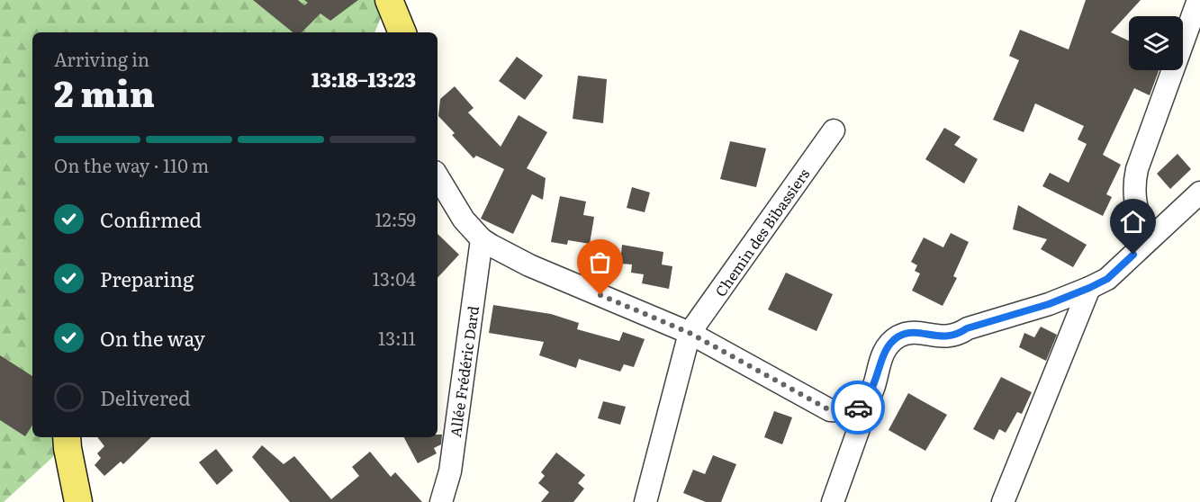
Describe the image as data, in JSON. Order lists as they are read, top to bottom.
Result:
{
  "streets": {
    "street": ["Chemin des Bibassiers", "Allée Frédéric Dard"]
  },
  "page": {
    "heading": ["2 min", "Arriving in", "13:18–13:23"],
    "bar": "On the way · 110 m",
    "list": [
      ["Confirmed", "12:59"],
      ["Preparing", "13:04"],
      ["On the way", "13:11"],
      "Delivered"
    ]
  }
}
